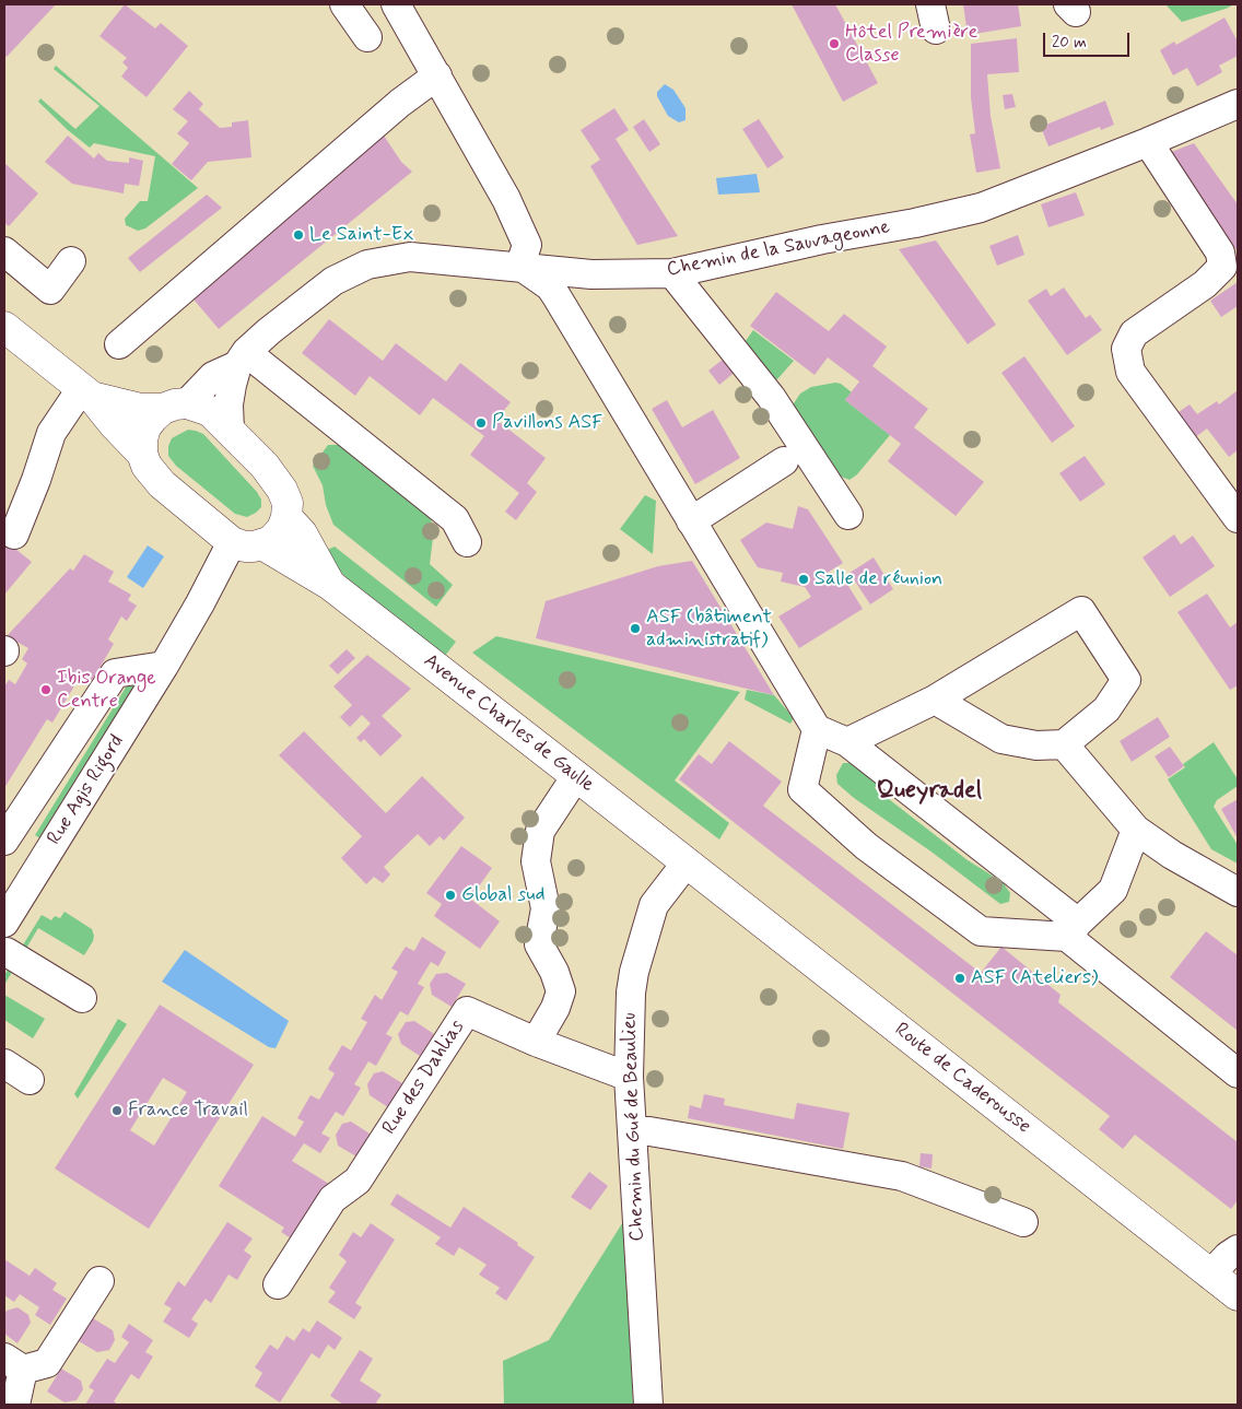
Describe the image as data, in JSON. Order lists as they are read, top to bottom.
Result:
{
  "streets": {
    "main road": ["Avenue Charles de Gaulle", "Route de Caderousse"],
    "street": [
      "Chemin de la Sauvageonne",
      "Rue Agis Rigord",
      "Rue des Dahlias",
      "Chemin du Gué de Beaulieu"
    ]
  },
  "crossings": [
    ["Avenue Charles de Gaulle", "Rue Agis Rigord"],
    ["Avenue Charles de Gaulle", "Route de Caderousse"],
    ["Avenue Charles de Gaulle", "Chemin du Gué de Beaulieu"],
    ["Rue des Dahlias", "Chemin du Gué de Beaulieu"],
    ["Route de Caderousse", "Chemin du Gué de Beaulieu"]
  ],
  "districts": ["Queyradel"],
  "places": [
    "Hôtel Première Classe",
    "Le Saint-Ex",
    "Pavillons ASF",
    "Salle de réunion",
    "ASF (bâtiment administratif)",
    "Ibis Orange Centre",
    "Global sud",
    "ASF (Ateliers)",
    "France Travail"
  ],
  "scale_bar": "20 m"
}
